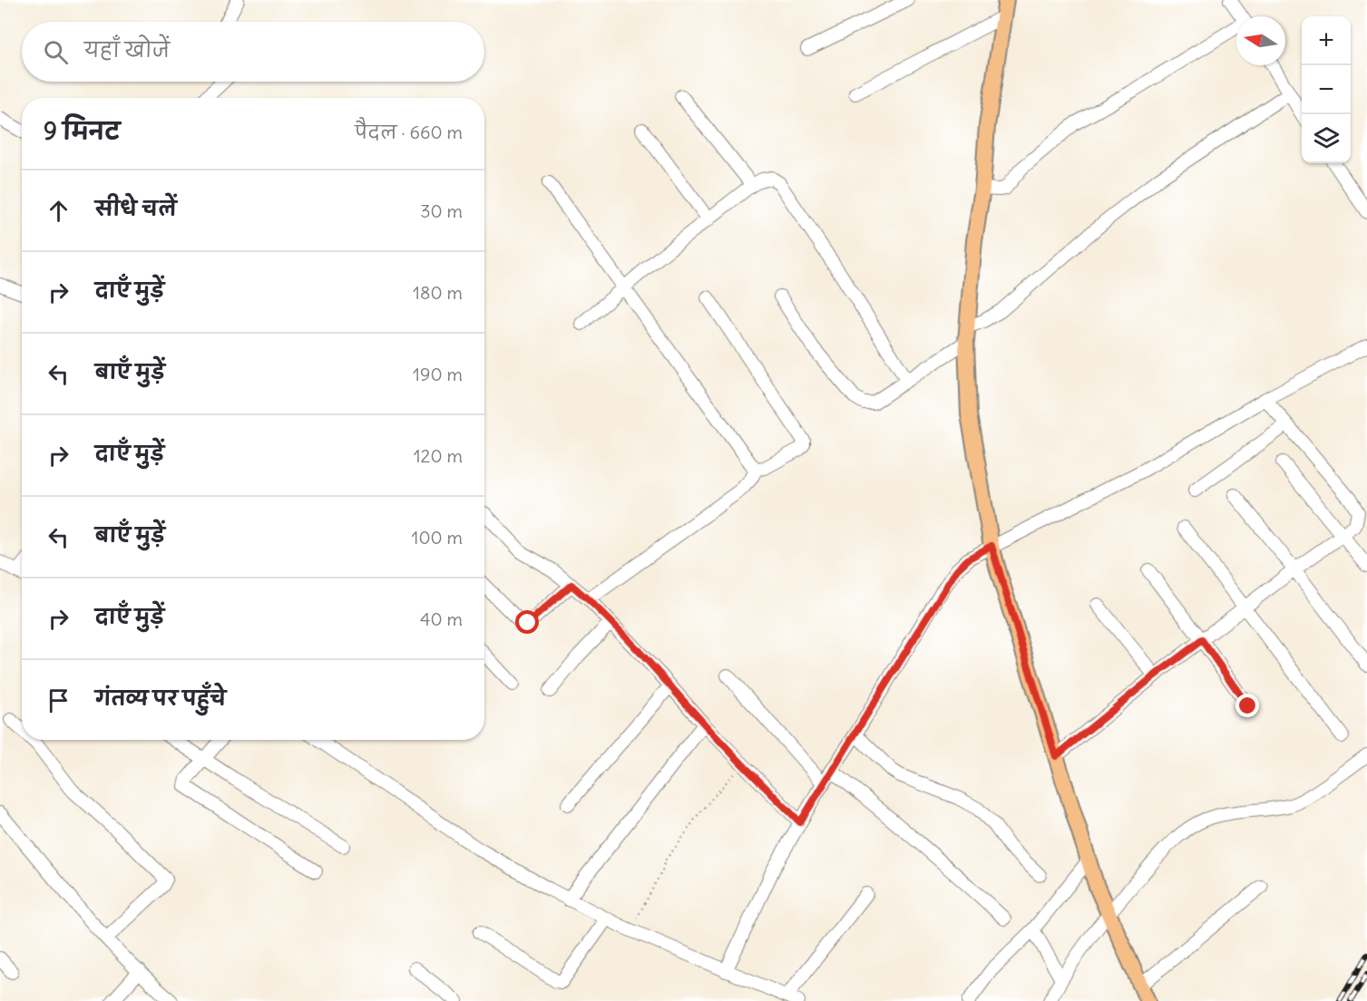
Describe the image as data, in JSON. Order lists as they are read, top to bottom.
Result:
{
  "north": "left",
  "page": {
    "map_buttons": ["+", "−"],
    "search": "यहाँ खोजें",
    "heading": ["9 मिनट", "पैदल · 660 m"],
    "list": [
      ["सीधे चलें", "30 m"],
      ["दाएँ मुड़ें", "180 m"],
      ["बाएँ मुड़ें", "190 m"],
      ["दाएँ मुड़ें", "120 m"],
      ["बाएँ मुड़ें", "100 m"],
      ["दाएँ मुड़ें", "40 m"],
      "गंतव्य पर पहुँचे"
    ]
  }
}
